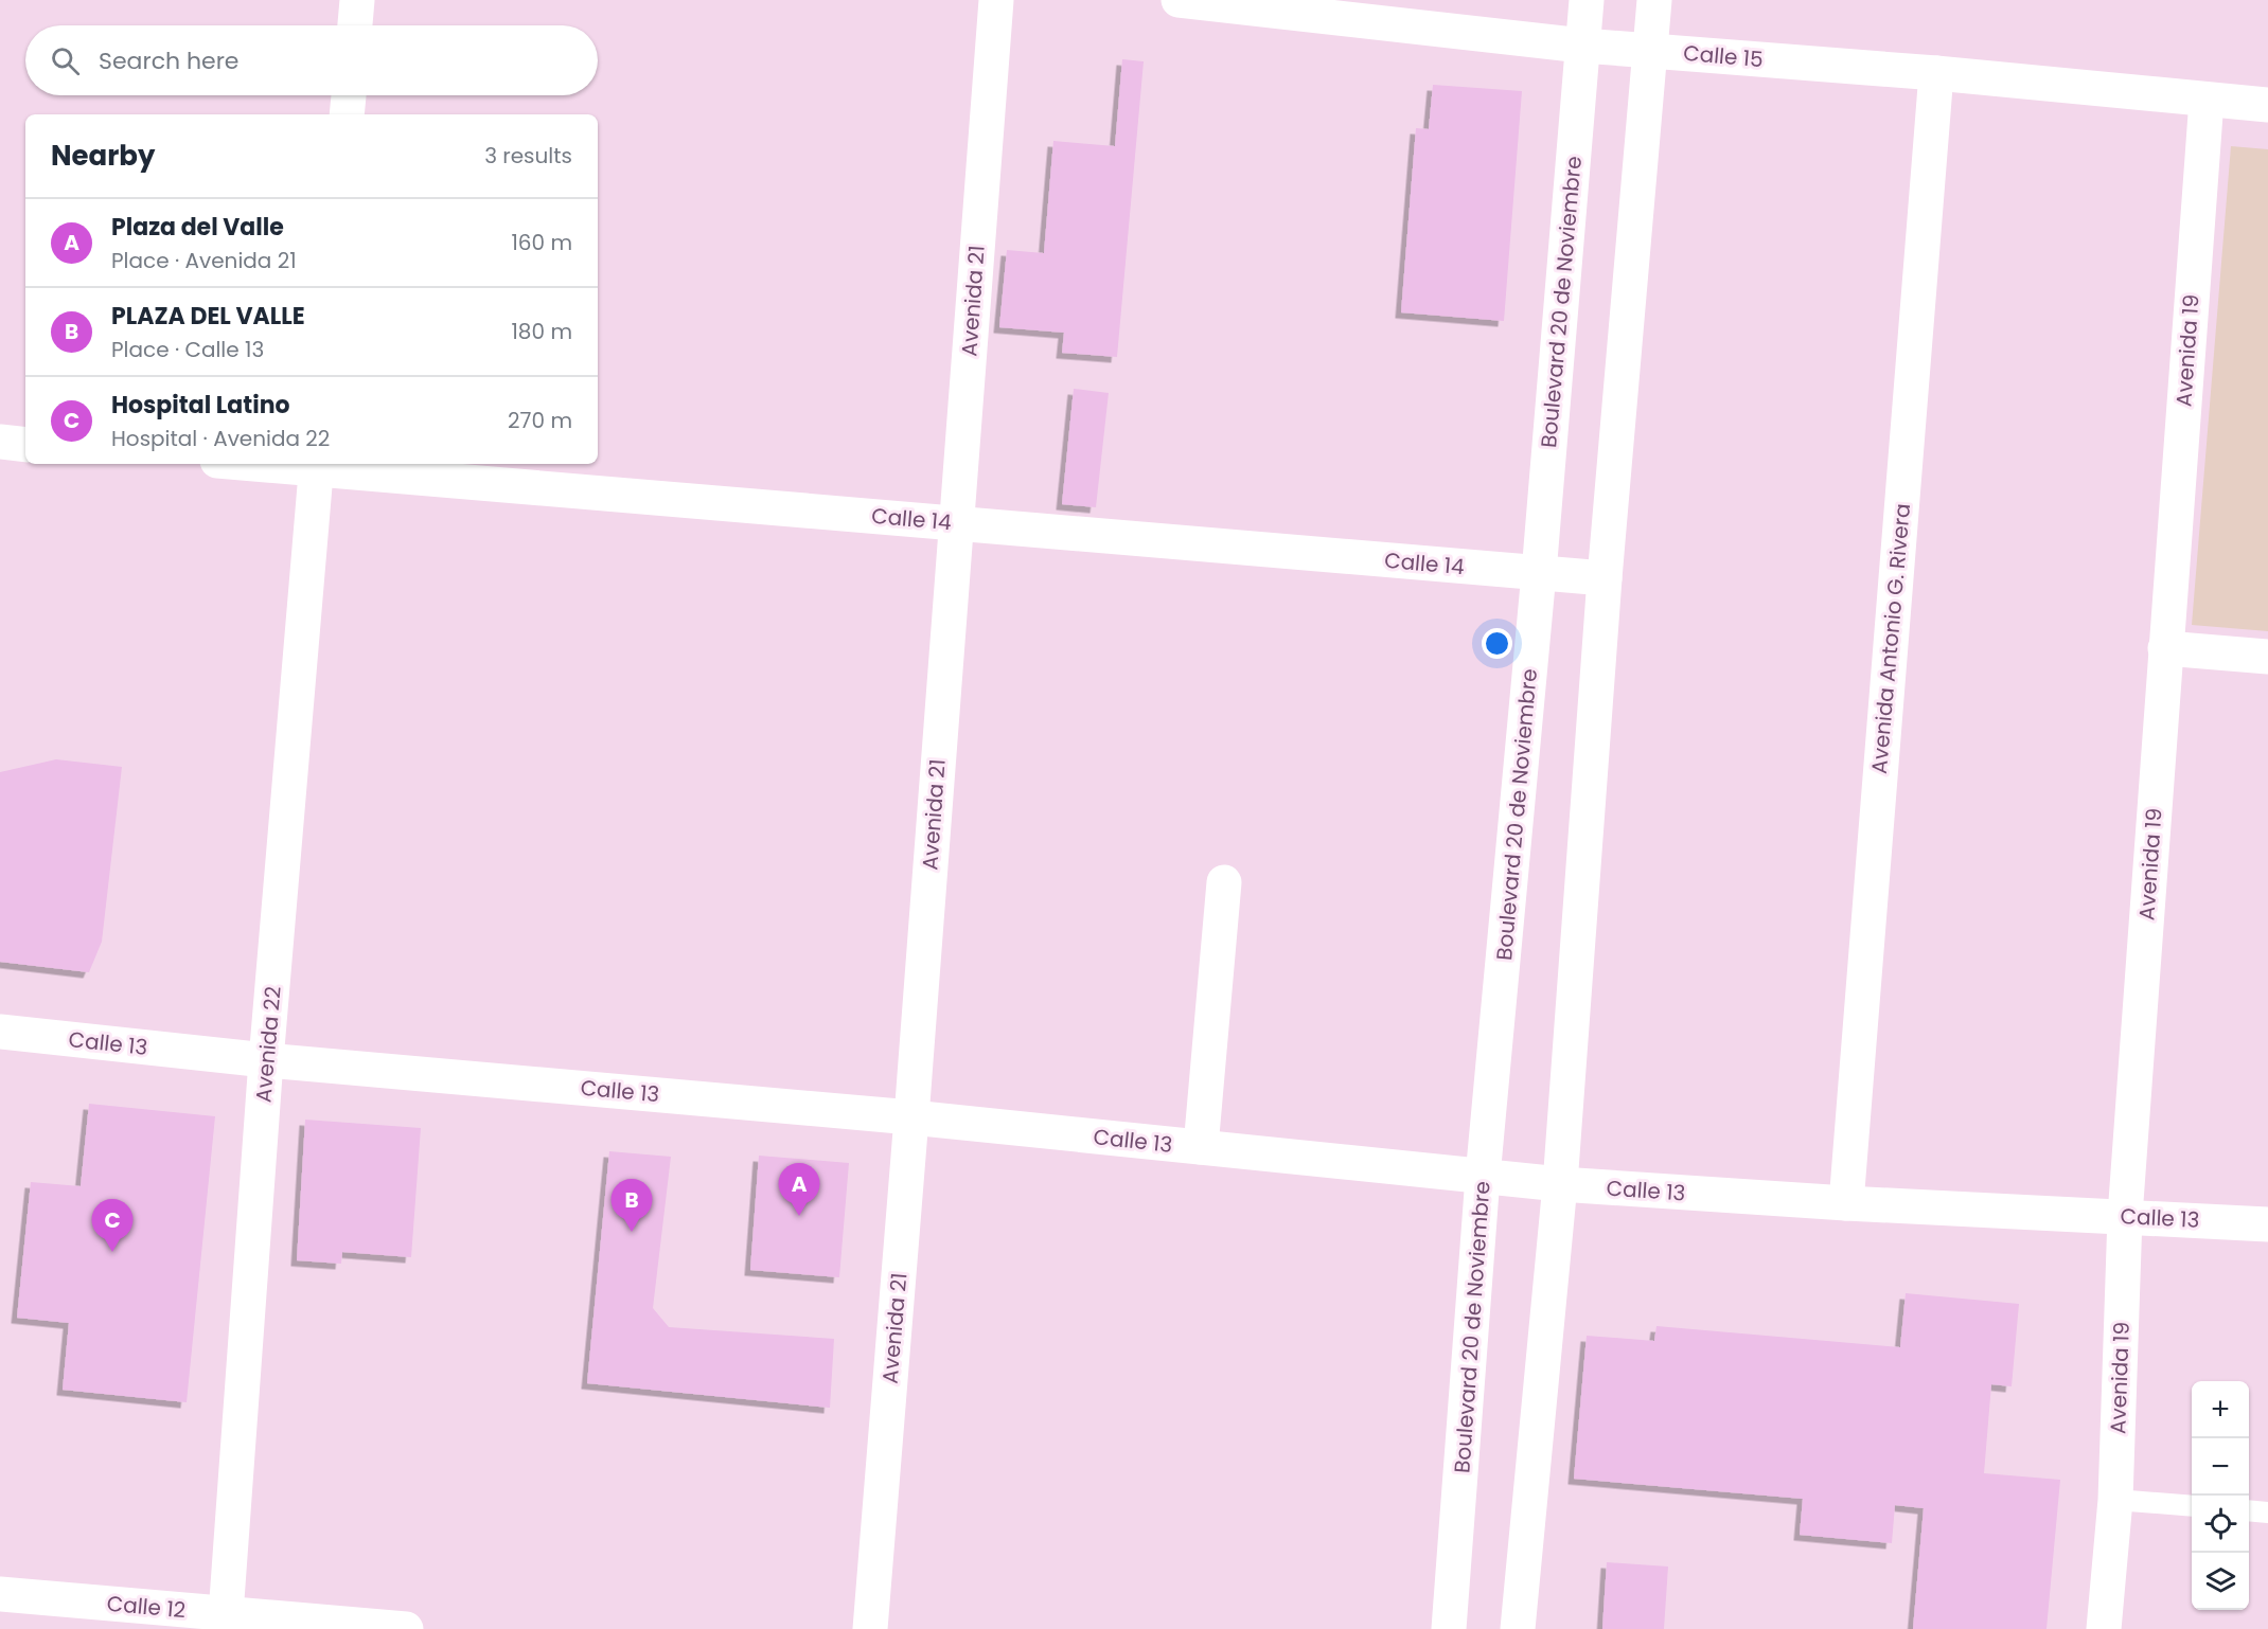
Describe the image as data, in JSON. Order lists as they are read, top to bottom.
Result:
{
  "streets": {
    "street": [
      "Calle 15",
      "Avenida 21",
      "Boulevard 20 de Noviembre",
      "Avenida 19",
      "Calle 14",
      "Avenida Antonio G. Rivera",
      "Calle 13",
      "Avenida 22",
      "Calle 12"
    ]
  },
  "crossings": [
    ["Calle 15", "Boulevard 20 de Noviembre"],
    ["Calle 15", "Avenida 19"],
    ["Calle 15", "Avenida Antonio G. Rivera"],
    ["Avenida 21", "Calle 14"],
    ["Avenida 21", "Calle 13"],
    ["Boulevard 20 de Noviembre", "Calle 14"],
    ["Boulevard 20 de Noviembre", "Calle 13"],
    ["Avenida 19", "Calle 13"],
    ["Calle 14", "Avenida 22"],
    ["Avenida Antonio G. Rivera", "Calle 13"],
    ["Calle 13", "Avenida 22"],
    ["Avenida 22", "Calle 12"]
  ],
  "page": {
    "search": "Search here",
    "heading": ["Nearby", "3 results"],
    "list": [
      {
        "mark": "A",
        "name": "Plaza del Valle",
        "note": "Place · Avenida 21",
        "value": "160 m"
      },
      {
        "mark": "B",
        "name": "PLAZA DEL VALLE",
        "note": "Place · Calle 13",
        "value": "180 m"
      },
      {
        "mark": "C",
        "name": "Hospital Latino",
        "note": "Hospital · Avenida 22",
        "value": "270 m"
      }
    ],
    "pins": ["A", "B", "C"],
    "map_buttons": ["+", "−"]
  }
}
